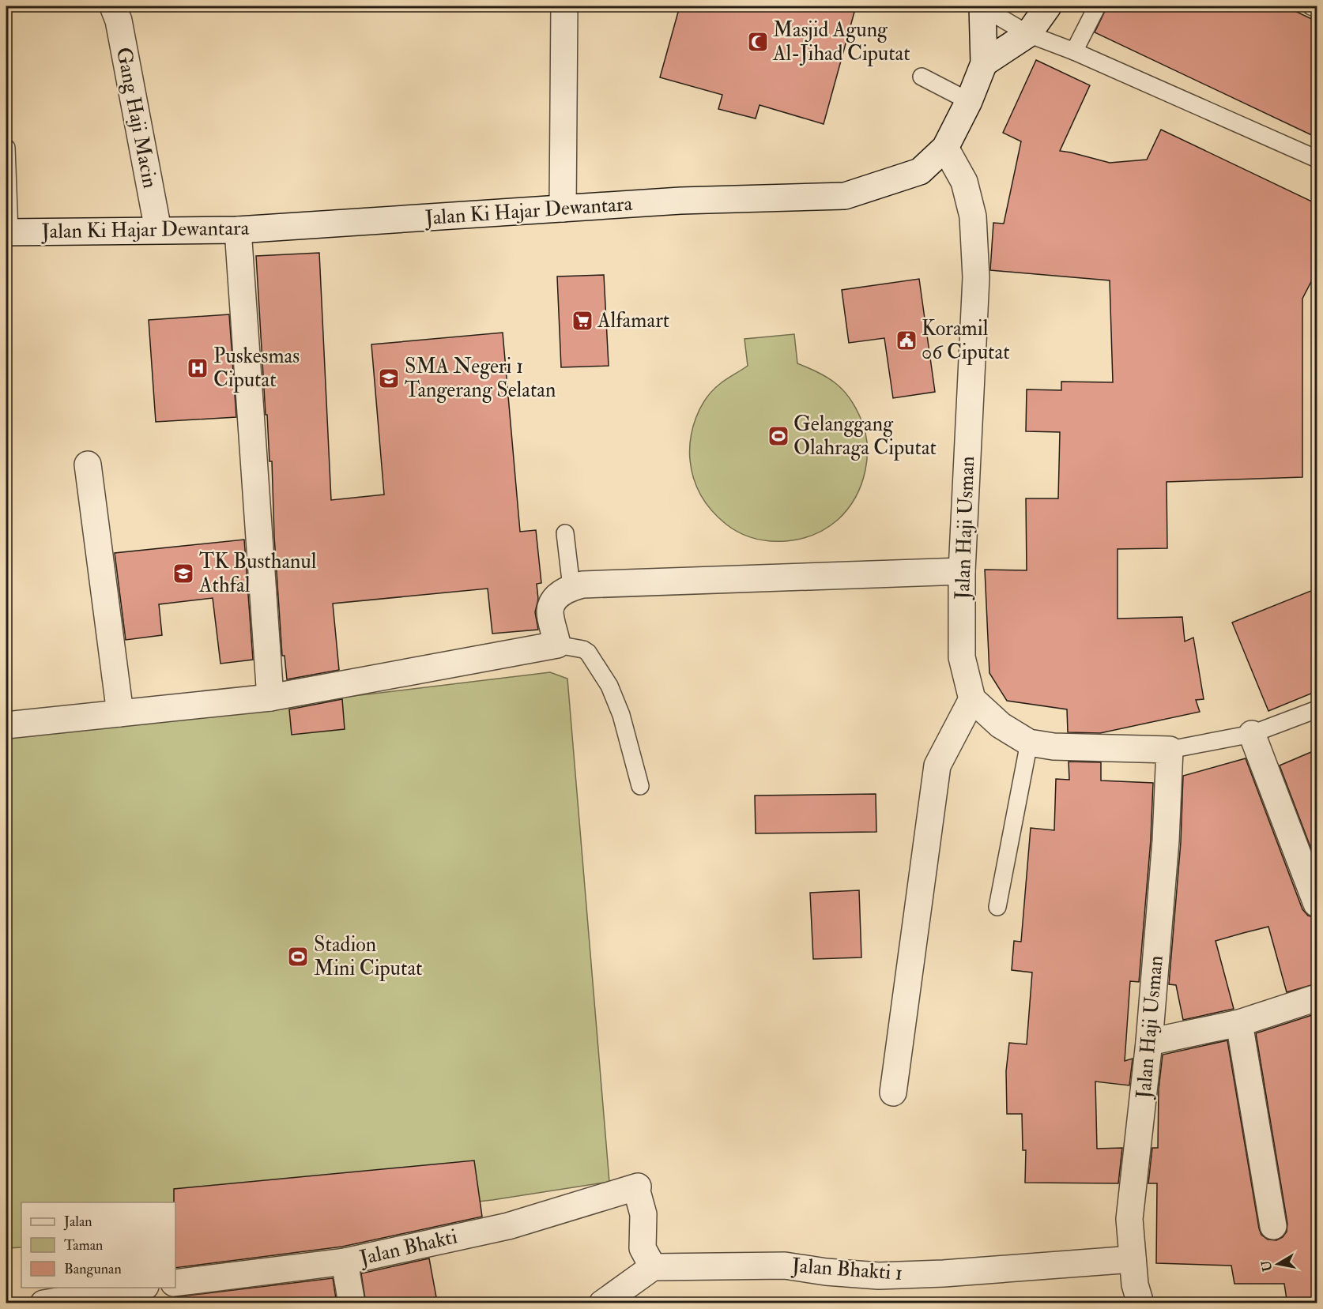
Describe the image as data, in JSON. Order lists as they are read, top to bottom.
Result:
{
  "streets": {
    "street": [
      "Gang Haji Macin",
      "Jalan Ki Hajar Dewantara",
      "Jalan Haji Usman",
      "Jalan Bhakti",
      "Jalan Bhakti 1"
    ]
  },
  "crossings": [
    ["Gang Haji Macin", "Jalan Ki Hajar Dewantara"],
    ["Jalan Ki Hajar Dewantara", "Jalan Haji Usman"],
    ["Jalan Haji Usman", "Jalan Bhakti 1"],
    ["Jalan Bhakti", "Jalan Bhakti 1"]
  ],
  "places": {
    "mosque": ["Masjid Agung Al-Jihad Ciputat"],
    "supermarket": ["Alfamart"],
    "public building": ["Koramil 06 Ciputat"],
    "hospital": ["Puskesmas Ciputat"],
    "school or university": ["SMA Negeri 1 Tangerang Selatan", "TK Busthanul Athfal"],
    "sports": ["Gelanggang Olahraga Ciputat", "Stadion Mini Ciputat"]
  },
  "legend": ["Jalan", "Taman", "Bangunan"],
  "north": "left"
}
